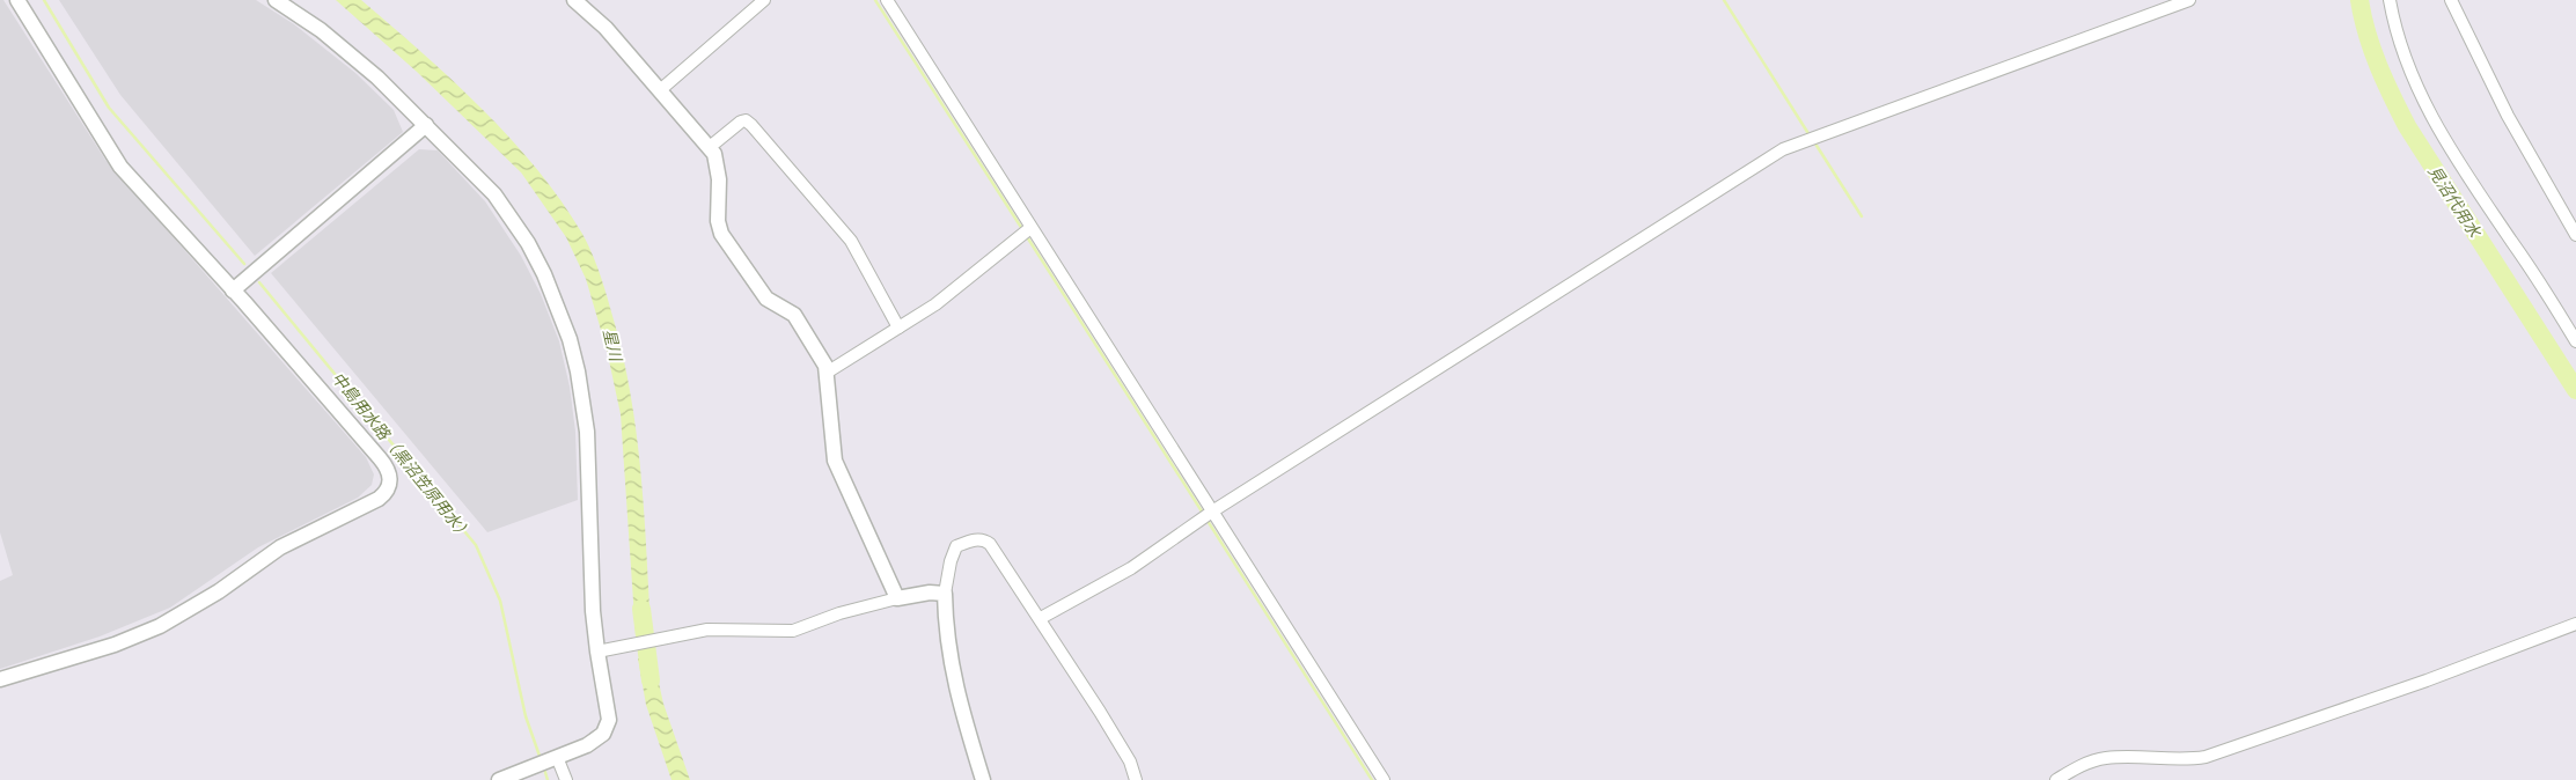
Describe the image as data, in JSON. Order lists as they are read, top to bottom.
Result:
{
  "water": ["見沼代用水", "星川", "中島用水路（黒沼笠原用水）"]
}
